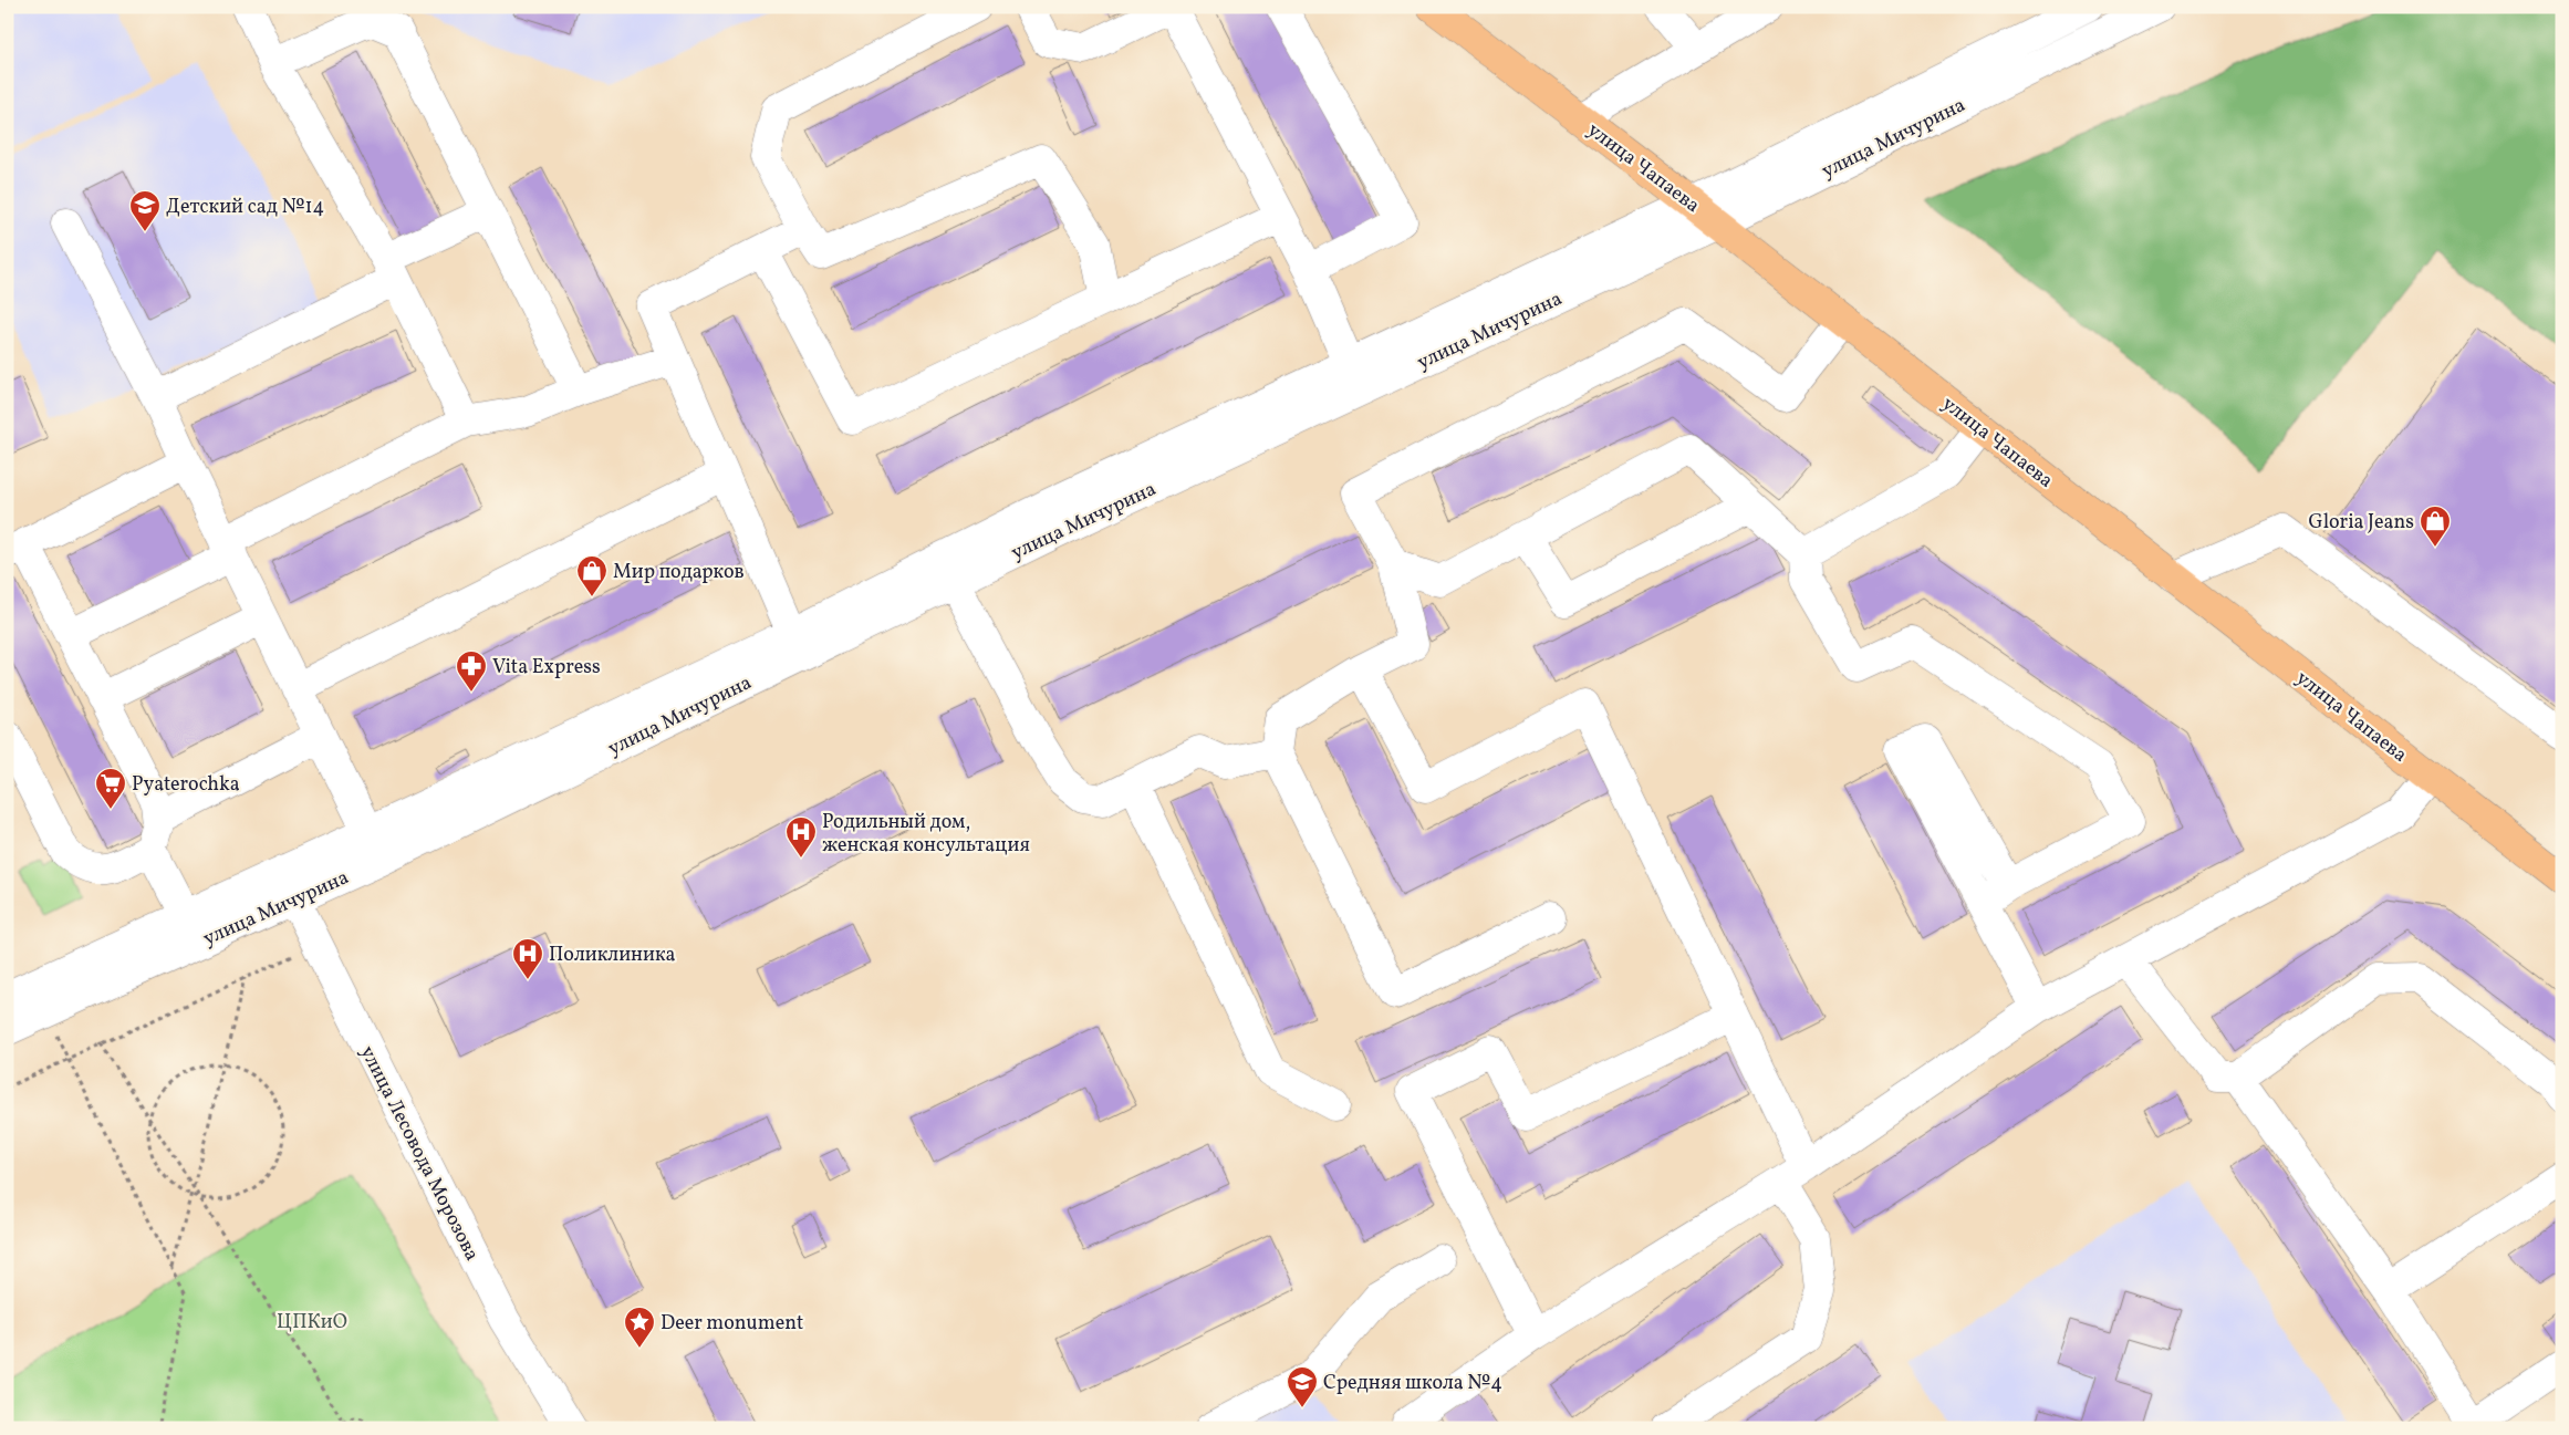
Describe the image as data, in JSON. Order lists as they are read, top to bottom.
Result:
{
  "streets": {
    "main road": ["улица Чапаева"],
    "street": ["улица Мичурина", "улица Лесовода Морозова"]
  },
  "crossings": [
    ["улица Мичурина", "улица Чапаева"],
    ["улица Мичурина", "улица Лесовода Морозова"]
  ],
  "parks": ["ЦПКиО"],
  "places": {
    "school or university": ["Детский сад №14", "Средняя школа №4"],
    "shop": ["Gloria Jeans", "Мир подарков"],
    "pharmacy": ["Vita Express"],
    "supermarket": ["Pyaterochka"],
    "hospital": ["Родильный дом, женская консультация", "Поликлиника"],
    "place": ["Deer monument"]
  }
}
